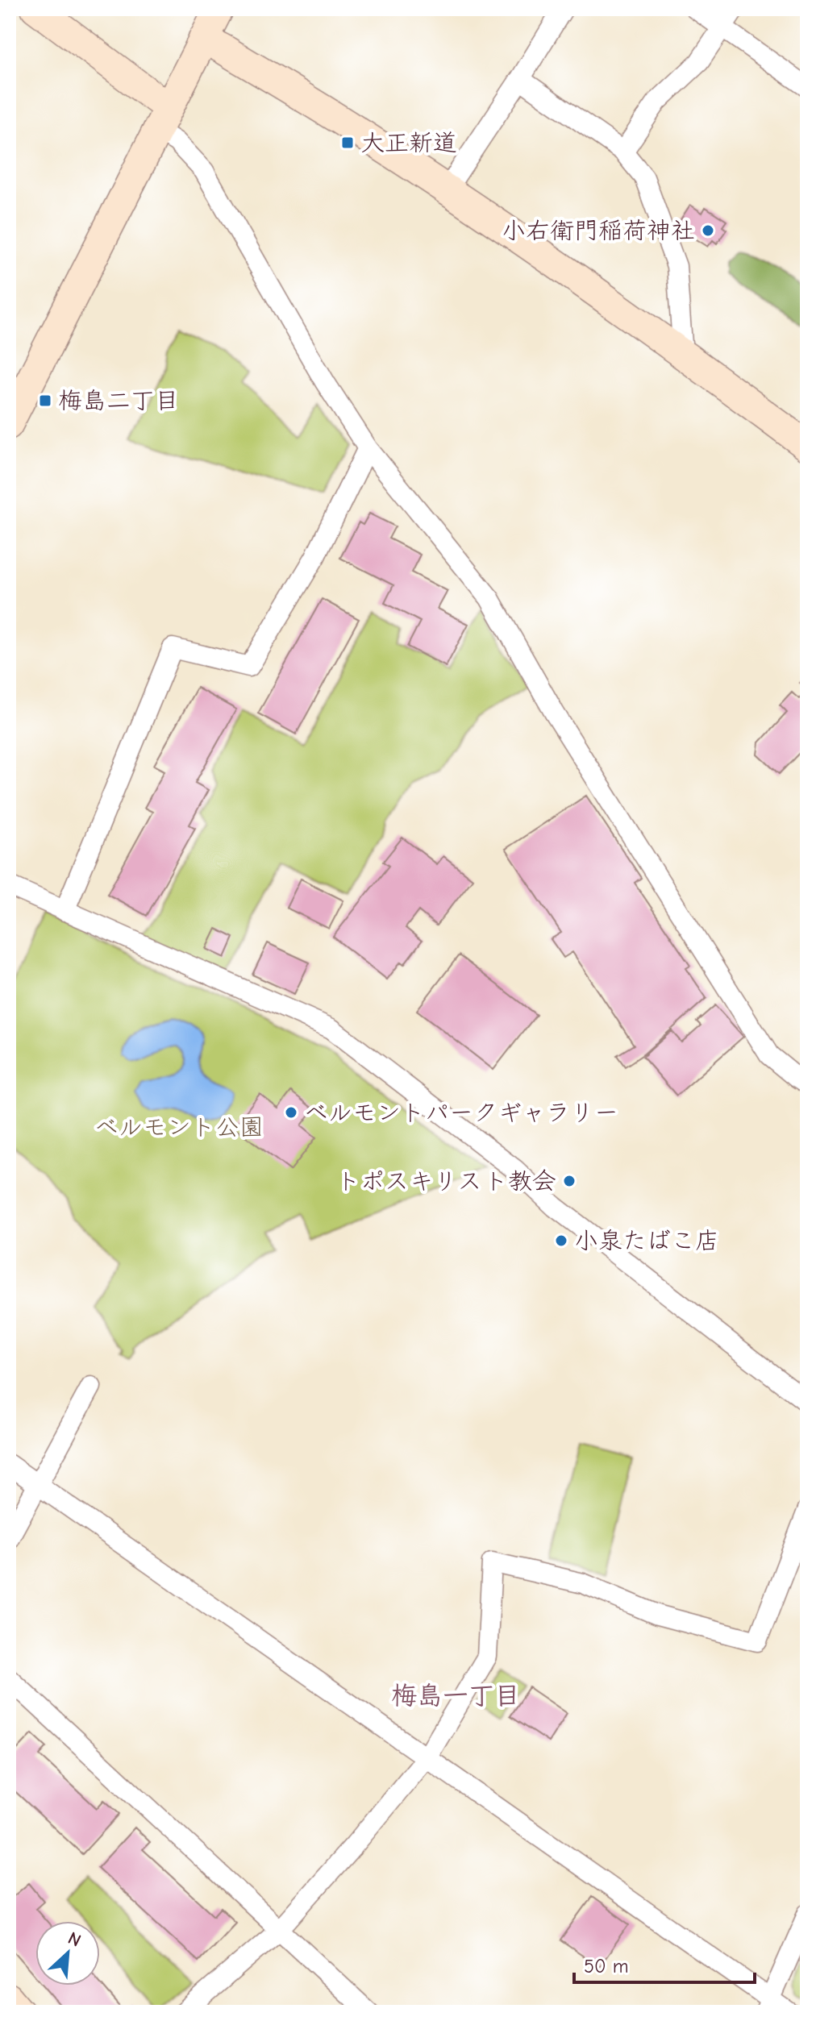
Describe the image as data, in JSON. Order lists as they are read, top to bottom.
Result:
{
  "districts": ["梅島一丁目"],
  "parks": ["ベルモント公園"],
  "places": {
    "transit": ["大正新道", "梅島二丁目"],
    "other": [
      "小右衛門稲荷神社",
      "ベルモントパークギャラリー",
      "トポスキリスト教会",
      "小泉たばこ店"
    ]
  },
  "scale_bar": "50 m",
  "north": "top right"
}
